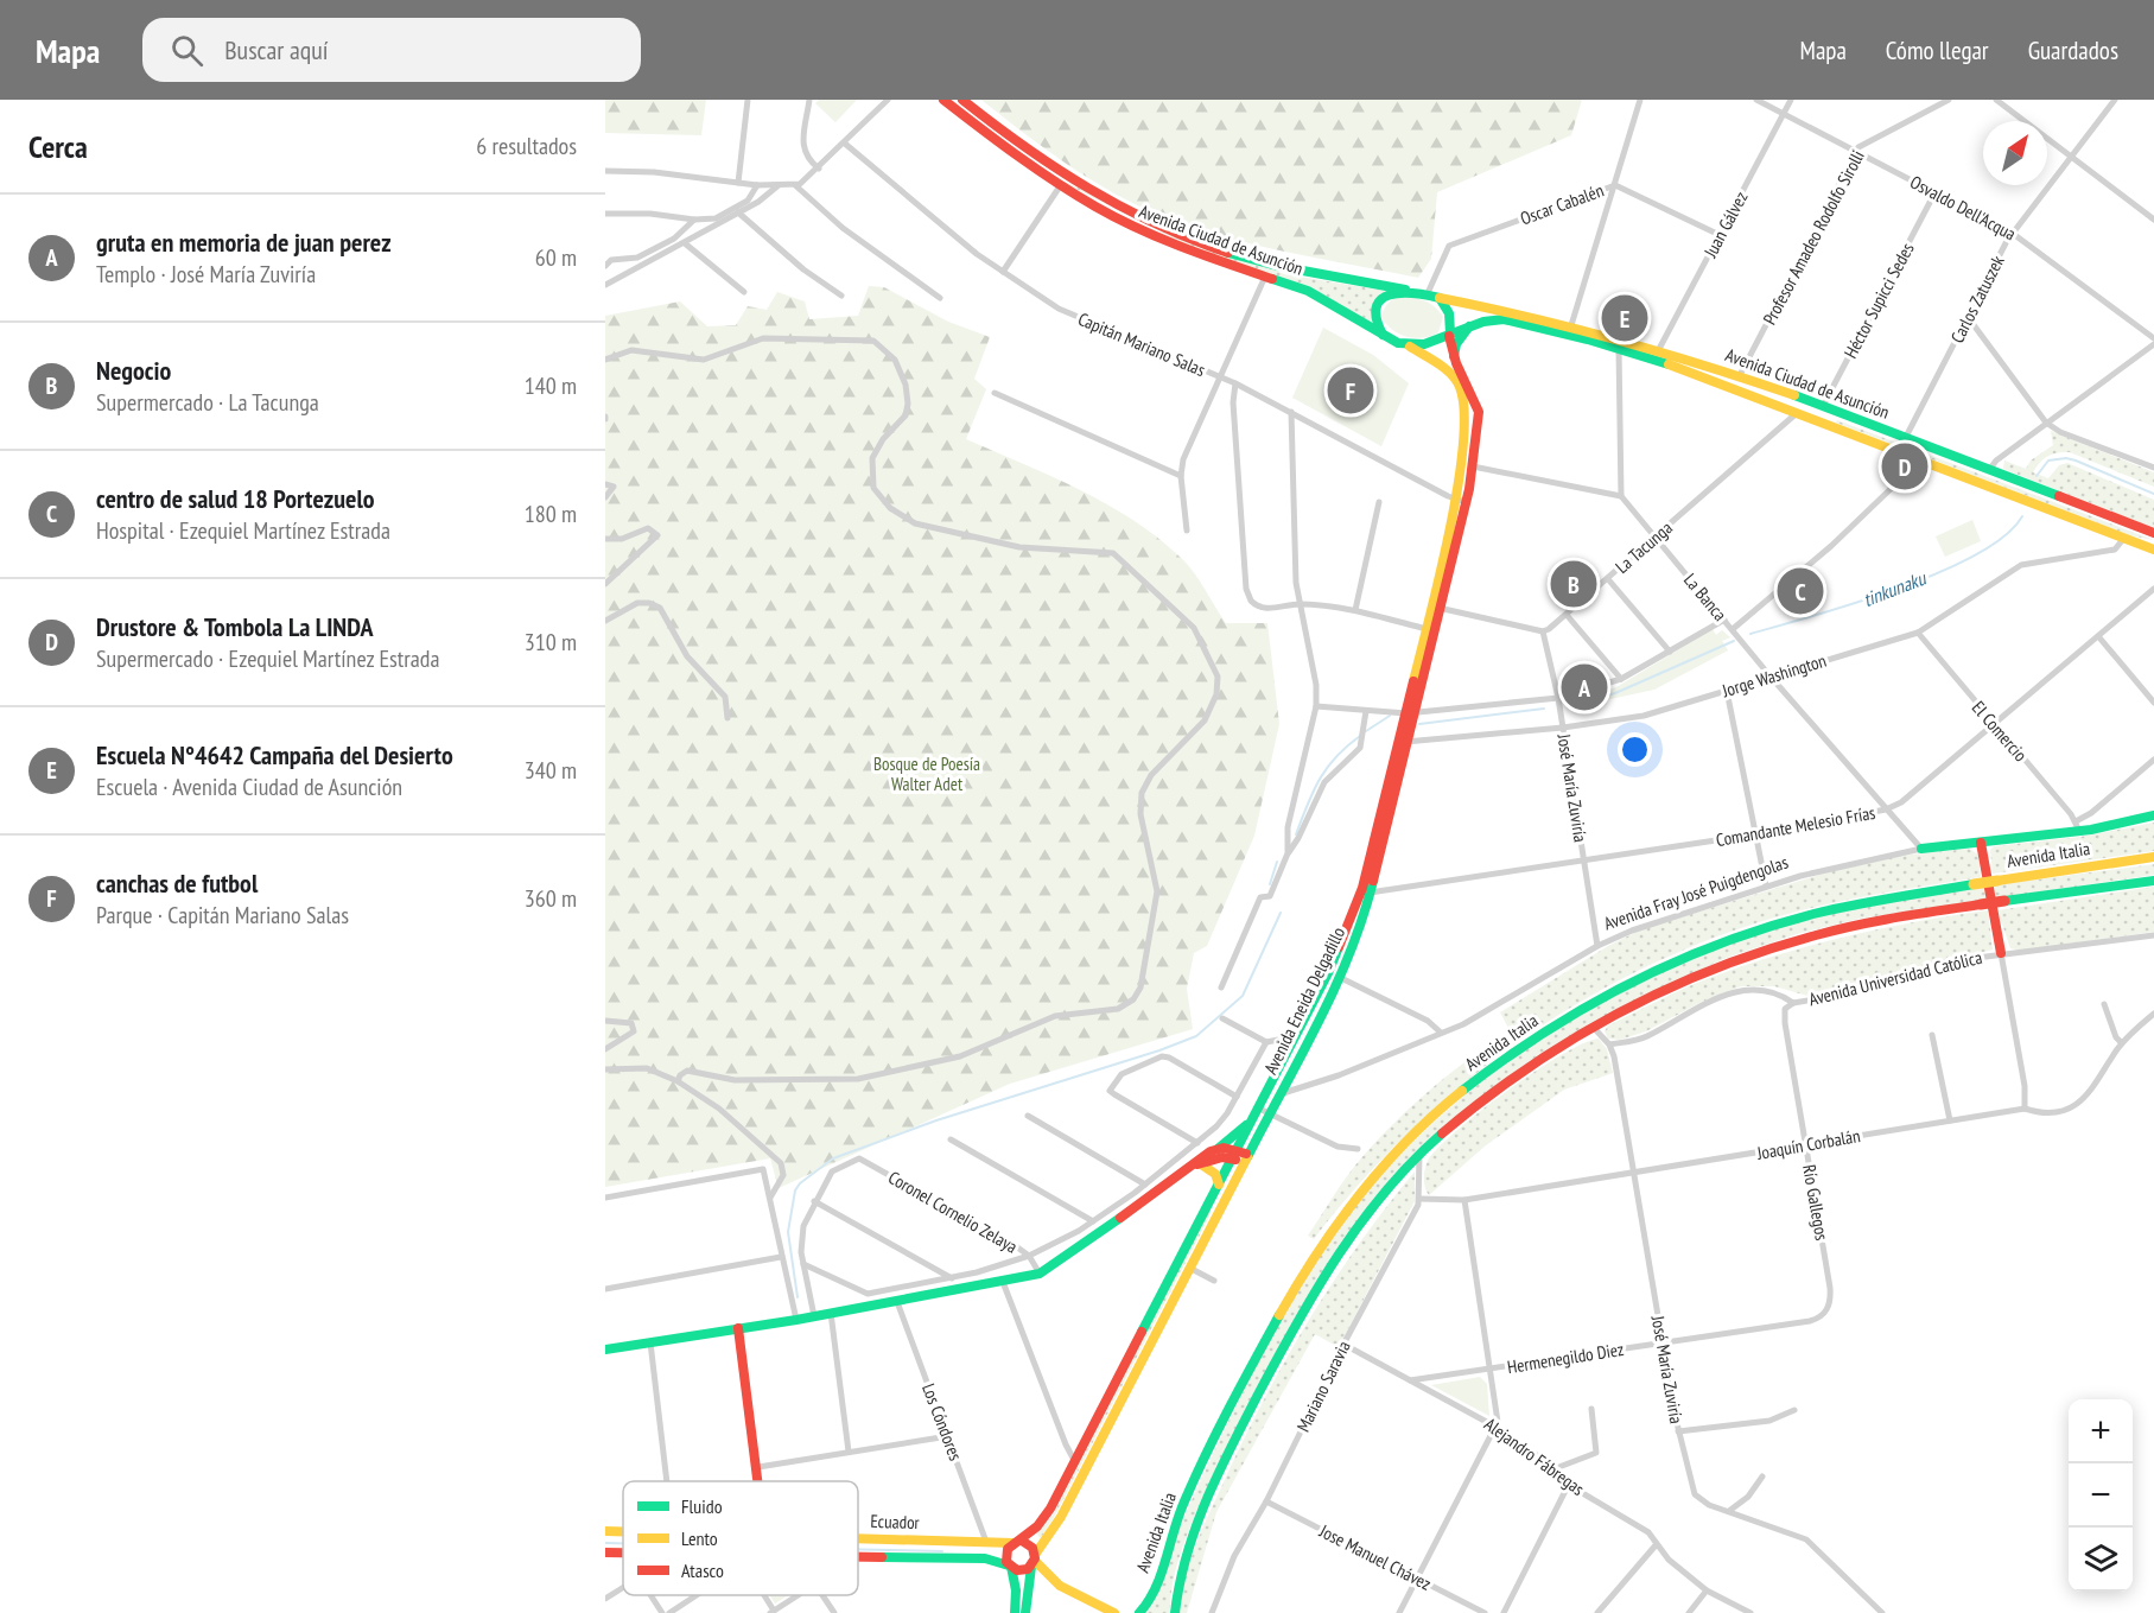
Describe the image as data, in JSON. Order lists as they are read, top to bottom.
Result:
{
  "streets": {
    "main road": [
      "Avenida Ciudad de Asunción",
      "Avenida Italia",
      "Avenida Fray José Puigdengolas",
      "Avenida Eneida Delgadillo",
      "Ecuador"
    ],
    "street": [
      "Oscar Cabalén",
      "Osvaldo Dell'Acqua",
      "Juan Gálvez",
      "Profesor Amadeo Rodolfo Sirolli",
      "Carlos Zatuszek",
      "Héctor Supicci Sedes",
      "Capitán Mariano Salas",
      "La Tacunga",
      "La Banca",
      "Jorge Washington",
      "El Comercio",
      "José María Zuviría",
      "Comandante Melesio Frías",
      "Avenida Universidad Católica",
      "Joaquín Corbalán",
      "Río Gallegos",
      "Coronel Cornelio Zelaya",
      "Hermenegildo Diez",
      "Mariano Saravia",
      "Los Cóndores",
      "Alejandro Fábregas",
      "Jose Manuel Chávez"
    ]
  },
  "crossings": [
    ["Oscar Cabalén", "Juan Gálvez"],
    ["Oscar Cabalén", "Avenida Ciudad de Asunción"],
    ["Oscar Cabalén", "Avenida Eneida Delgadillo"],
    ["Osvaldo Dell'Acqua", "Juan Gálvez"],
    ["Osvaldo Dell'Acqua", "Profesor Amadeo Rodolfo Sirolli"],
    ["Osvaldo Dell'Acqua", "Carlos Zatuszek"],
    ["Osvaldo Dell'Acqua", "Héctor Supicci Sedes"],
    ["Juan Gálvez", "Avenida Ciudad de Asunción"],
    ["Profesor Amadeo Rodolfo Sirolli", "Avenida Ciudad de Asunción"],
    ["Avenida Ciudad de Asunción", "Carlos Zatuszek"],
    ["Avenida Ciudad de Asunción", "Héctor Supicci Sedes"],
    ["Avenida Ciudad de Asunción", "La Tacunga"],
    ["Avenida Ciudad de Asunción", "Jorge Washington"],
    ["Avenida Ciudad de Asunción", "Avenida Eneida Delgadillo"],
    ["Capitán Mariano Salas", "Avenida Eneida Delgadillo"],
    ["La Tacunga", "La Banca"],
    ["La Tacunga", "José María Zuviría"],
    ["La Banca", "Jorge Washington"],
    ["La Banca", "Comandante Melesio Frías"],
    ["La Banca", "Avenida Fray José Puigdengolas"],
    ["Jorge Washington", "El Comercio"],
    ["Jorge Washington", "José María Zuviría"],
    ["Jorge Washington", "Avenida Eneida Delgadillo"],
    ["El Comercio", "Comandante Melesio Frías"],
    ["El Comercio", "Avenida Fray José Puigdengolas"],
    ["José María Zuviría", "Comandante Melesio Frías"],
    ["José María Zuviría", "Avenida Fray José Puigdengolas"],
    ["José María Zuviría", "Avenida Universidad Católica"],
    ["José María Zuviría", "Joaquín Corbalán"],
    ["José María Zuviría", "Hermenegildo Diez"],
    ["Comandante Melesio Frías", "Avenida Eneida Delgadillo"],
    ["Avenida Italia", "Mariano Saravia"],
    ["Avenida Fray José Puigdengolas", "Avenida Eneida Delgadillo"],
    ["Avenida Universidad Católica", "Río Gallegos"],
    ["Avenida Eneida Delgadillo", "Ecuador"],
    ["Joaquín Corbalán", "Río Gallegos"],
    ["Joaquín Corbalán", "Mariano Saravia"],
    ["Río Gallegos", "Hermenegildo Diez"],
    ["Hermenegildo Diez", "Alejandro Fábregas"],
    ["Mariano Saravia", "Alejandro Fábregas"],
    ["Mariano Saravia", "Jose Manuel Chávez"],
    ["Los Cóndores", "Ecuador"]
  ],
  "water": ["tinkunaku"],
  "parks": ["Bosque de Poesía Walter Adet"],
  "legend": ["Fluido", "Lento", "Atasco"],
  "north": "top right",
  "page": {
    "header": "Mapa",
    "search": "Buscar aquí",
    "nav": ["Mapa", "Cómo llegar", "Guardados"],
    "heading": ["Cerca", "6 resultados"],
    "list": [
      {
        "mark": "A",
        "name": "gruta en memoria de juan perez",
        "note": "Templo · José María Zuviría",
        "value": "60 m"
      },
      {
        "mark": "B",
        "name": "Negocio",
        "note": "Supermercado · La Tacunga",
        "value": "140 m"
      },
      {
        "mark": "C",
        "name": "centro de salud 18 Portezuelo",
        "note": "Hospital · Ezequiel Martínez Estrada",
        "value": "180 m"
      },
      {
        "mark": "D",
        "name": "Drustore & Tombola La LINDA",
        "note": "Supermercado · Ezequiel Martínez Estrada",
        "value": "310 m"
      },
      {
        "mark": "E",
        "name": "Escuela N°4642 Campaña del Desierto",
        "note": "Escuela · Avenida Ciudad de Asunción",
        "value": "340 m"
      },
      {
        "mark": "F",
        "name": "canchas de futbol",
        "note": "Parque · Capitán Mariano Salas",
        "value": "360 m"
      }
    ],
    "pins": [
      "E",
      "F",
      "D",
      "B",
      "C",
      "A"
    ],
    "map_buttons": ["+", "−"]
  }
}
